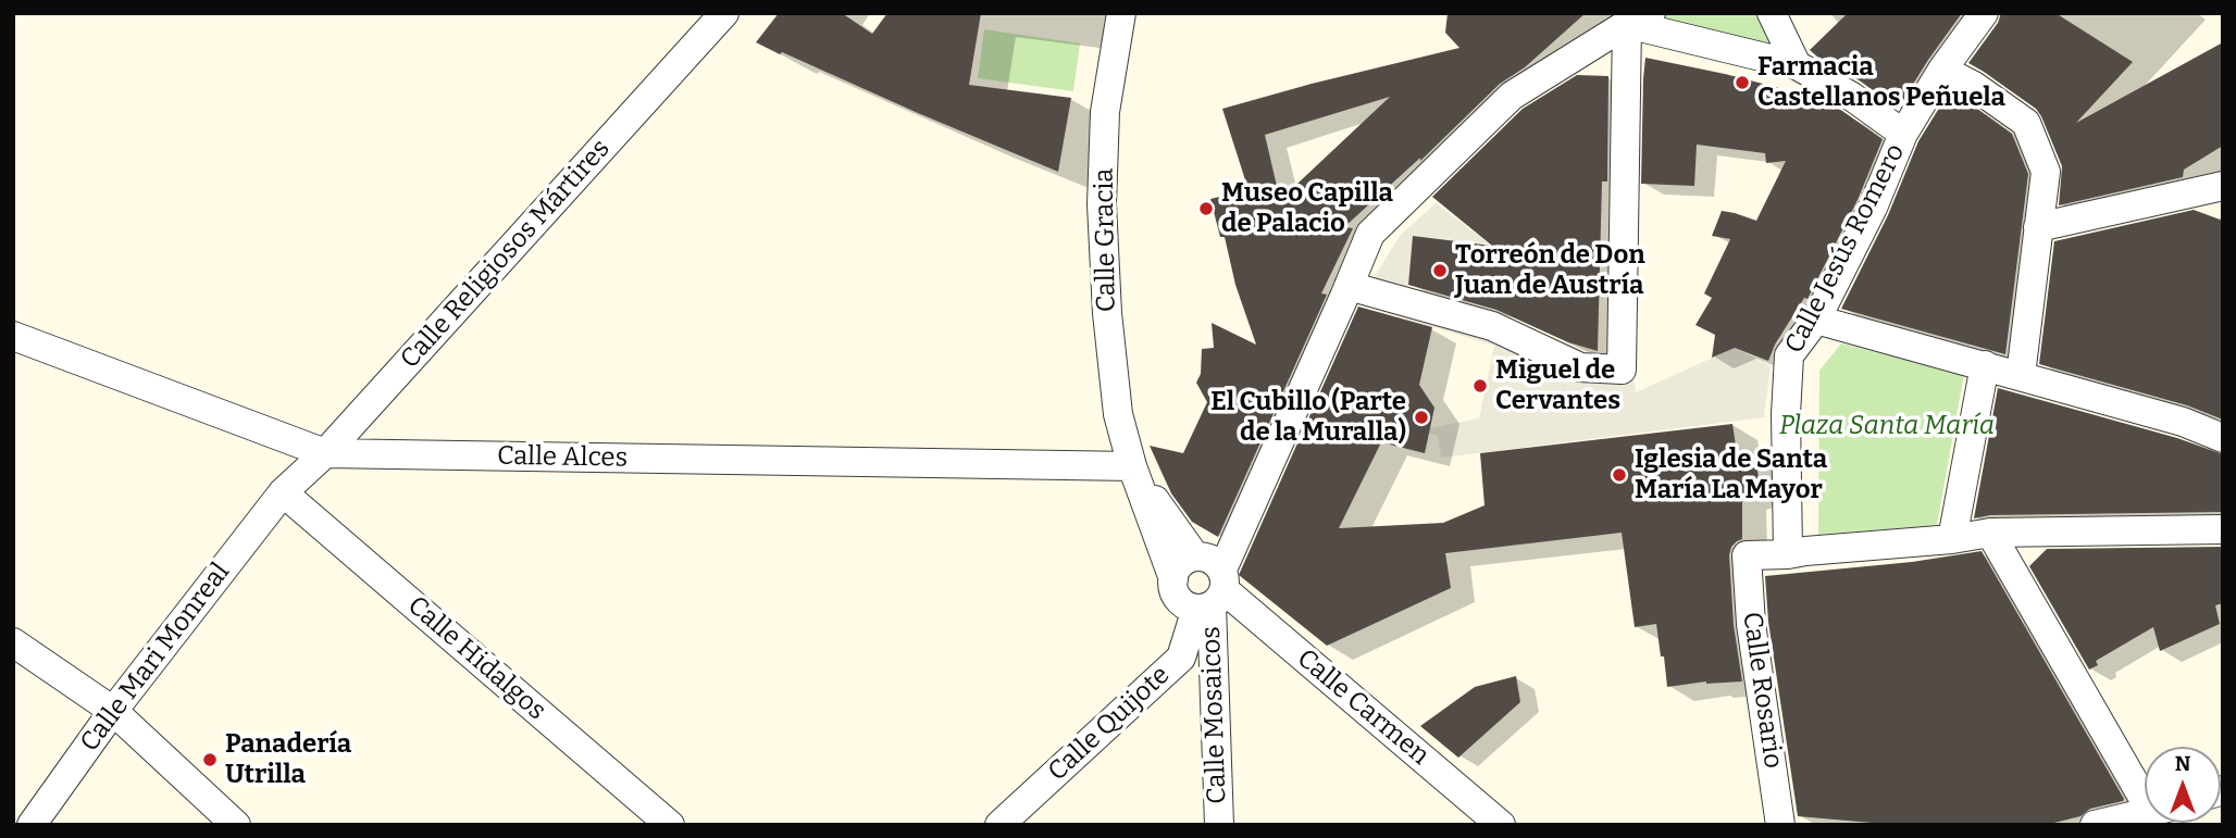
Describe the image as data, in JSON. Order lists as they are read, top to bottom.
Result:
{
  "streets": {
    "street": [
      "Calle Gracia",
      "Calle Jesús Romero",
      "Calle Religiosos Mártires",
      "Calle Alces",
      "Calle Mari Monreal",
      "Calle Hidalgos",
      "Calle Rosario",
      "Calle Carmen",
      "Calle Mosaicos",
      "Calle Quijote"
    ]
  },
  "crossings": [
    ["Calle Gracia", "Calle Alces"],
    ["Calle Gracia", "Calle Carmen"],
    ["Calle Gracia", "Calle Mosaicos"],
    ["Calle Gracia", "Calle Quijote"],
    ["Calle Jesús Romero", "Calle Rosario"],
    ["Calle Religiosos Mártires", "Calle Alces"],
    ["Calle Religiosos Mártires", "Calle Mari Monreal"],
    ["Calle Religiosos Mártires", "Calle Hidalgos"],
    ["Calle Mari Monreal", "Calle Hidalgos"],
    ["Calle Carmen", "Calle Mosaicos"],
    ["Calle Carmen", "Calle Quijote"],
    ["Calle Mosaicos", "Calle Quijote"]
  ],
  "parks": ["Plaza Santa María"],
  "places": [
    "Farmacia Castellanos Peñuela",
    "Museo Capilla de Palacio",
    "Torreón de Don Juan de Austría",
    "Miguel de Cervantes",
    "El Cubillo (Parte de la Muralla)",
    "Iglesia de Santa María La Mayor",
    "Panadería Utrilla"
  ],
  "north": "top"
}
